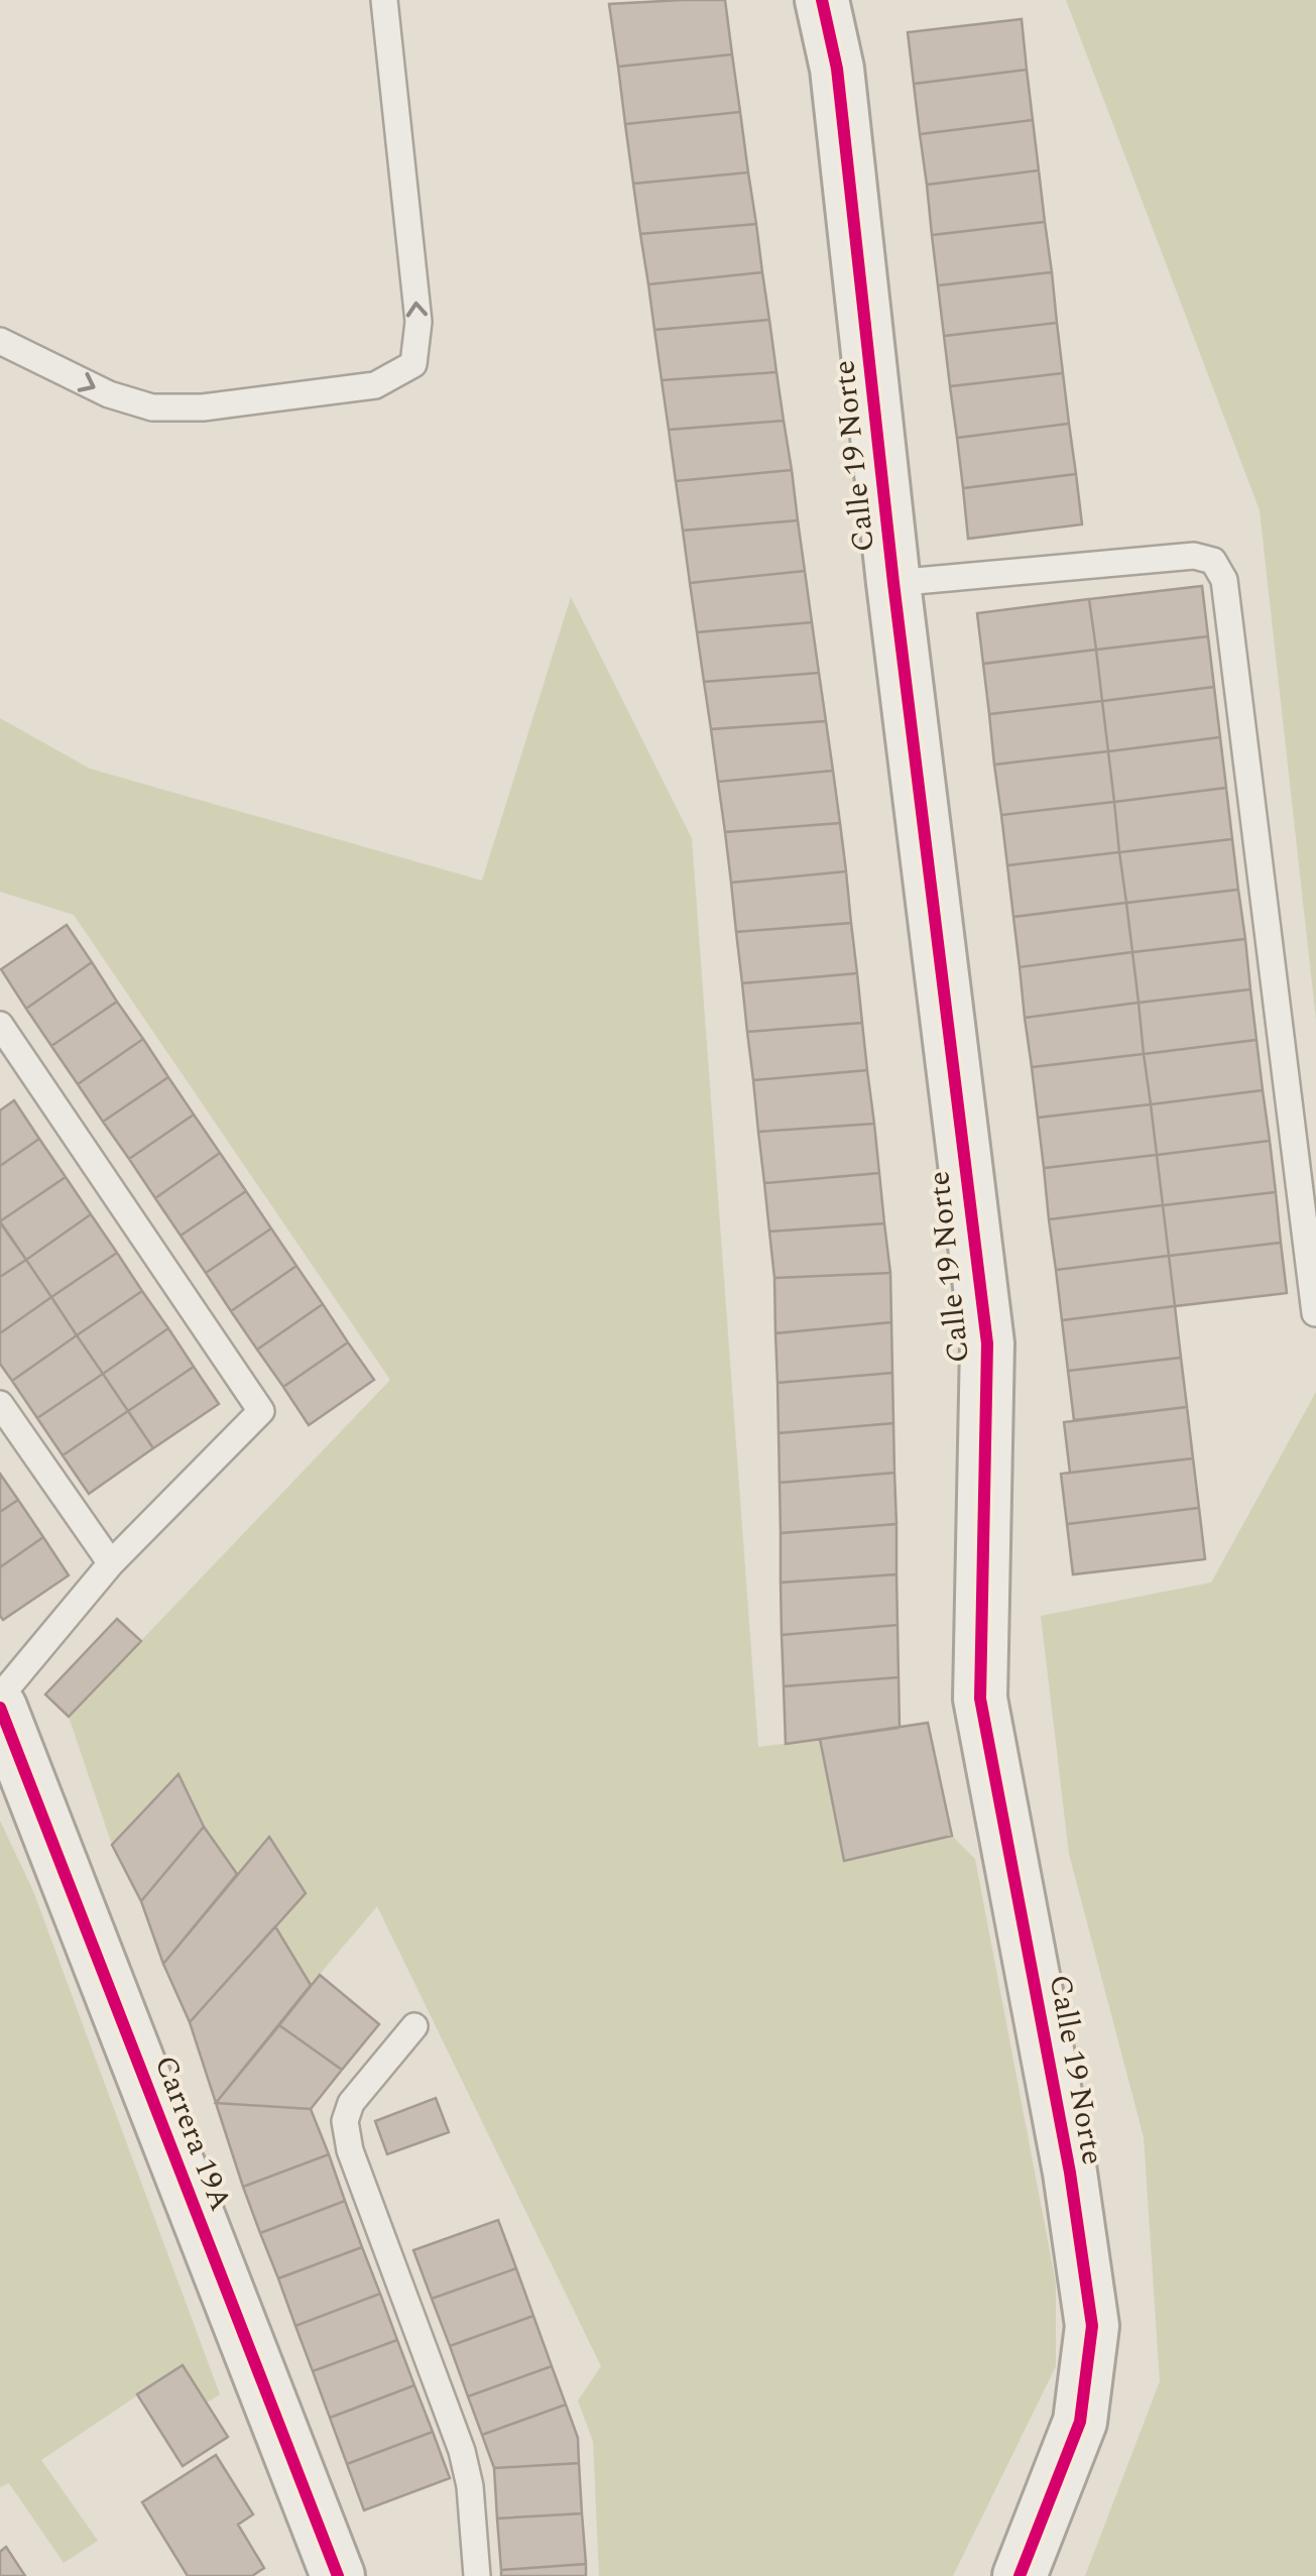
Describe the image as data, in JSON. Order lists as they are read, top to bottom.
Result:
{
  "streets": {
    "street": ["Calle 19 Norte", "Carrera 19A"]
  }
}
